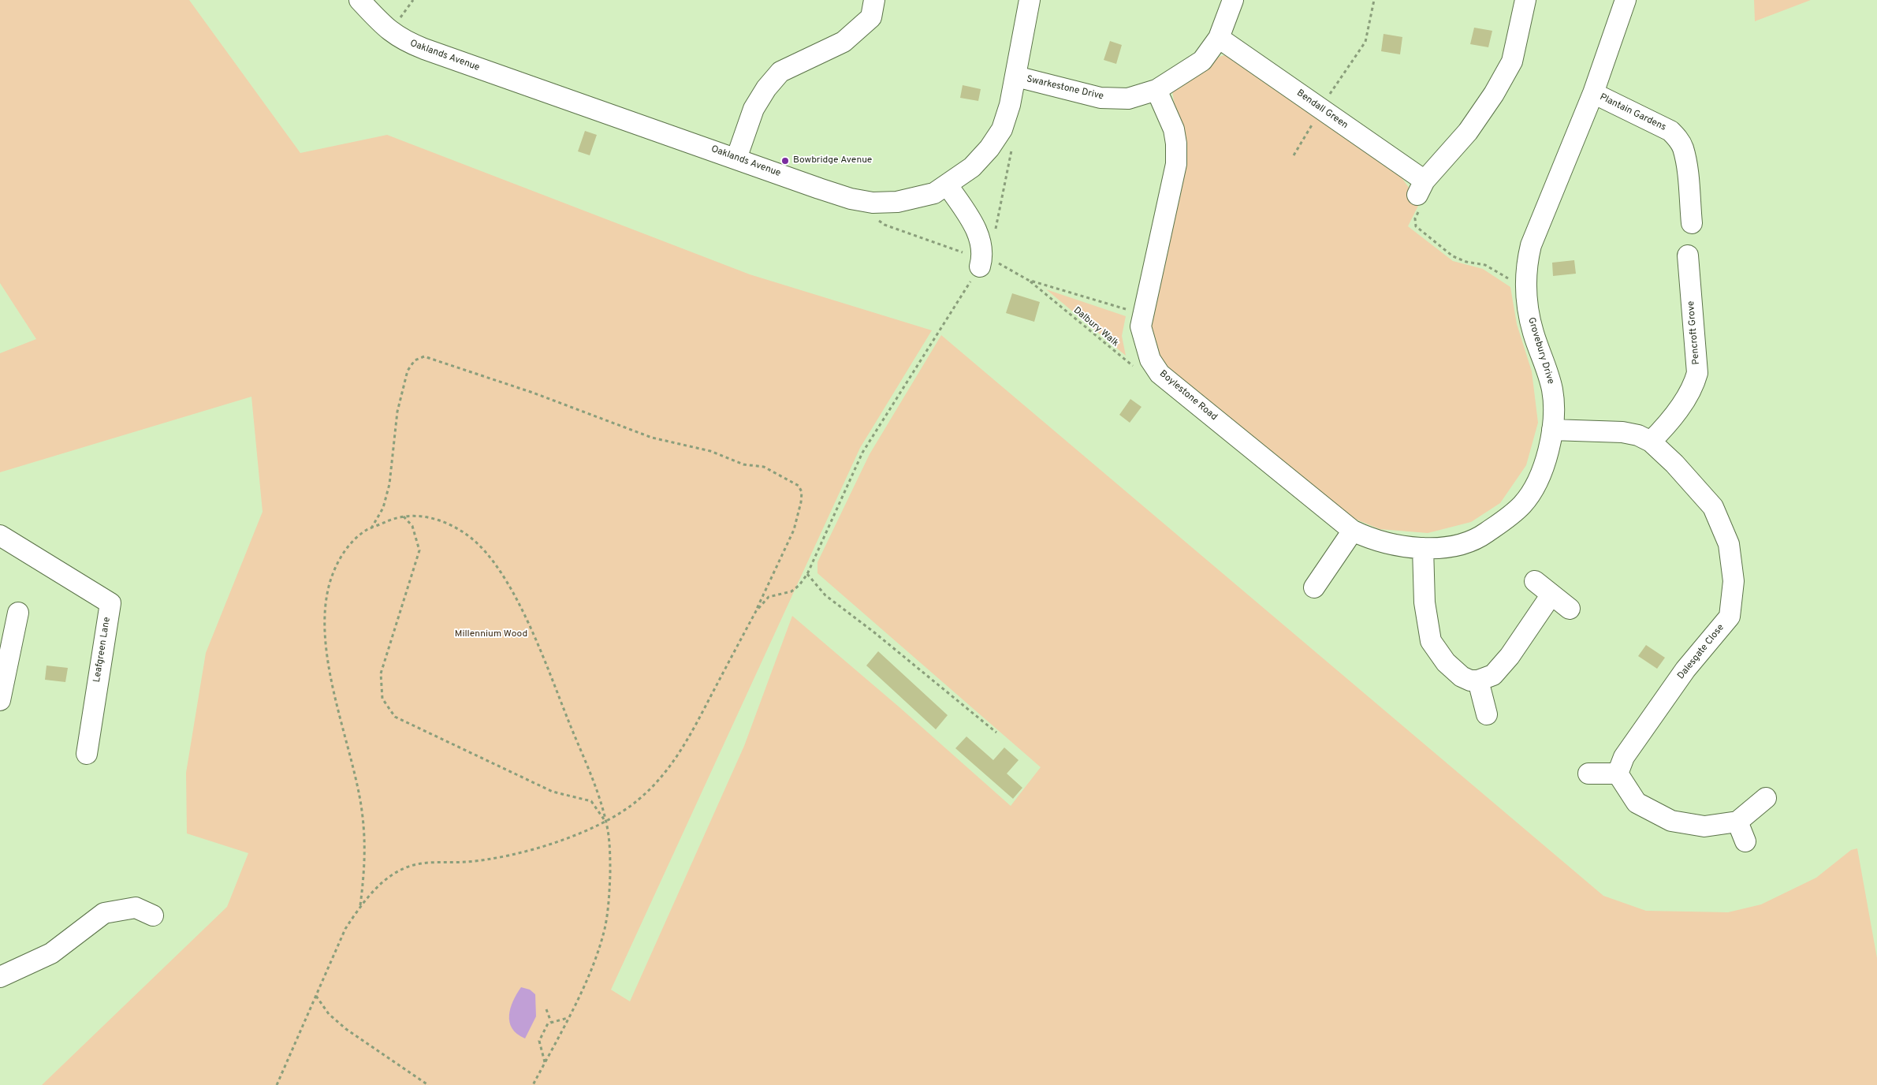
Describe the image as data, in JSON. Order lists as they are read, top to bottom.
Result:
{
  "streets": {
    "street": [
      "Oaklands Avenue",
      "Swarkestone Drive",
      "Bendall Green",
      "Plantain Gardens",
      "Pencroft Grove",
      "Grovebury Drive",
      "Boylestone Road",
      "Leafgreen Lane",
      "Dalesgate Close"
    ],
    "path": ["Dalbury Walk"]
  },
  "crossings": [
    ["Oaklands Avenue", "Swarkestone Drive"],
    ["Swarkestone Drive", "Bendall Green"],
    ["Swarkestone Drive", "Boylestone Road"],
    ["Plantain Gardens", "Grovebury Drive"],
    ["Dalbury Walk", "Boylestone Road"],
    ["Pencroft Grove", "Dalesgate Close"],
    ["Grovebury Drive", "Boylestone Road"],
    ["Grovebury Drive", "Dalesgate Close"]
  ],
  "parks": ["Millennium Wood"],
  "places": ["Bowbridge Avenue"]
}
